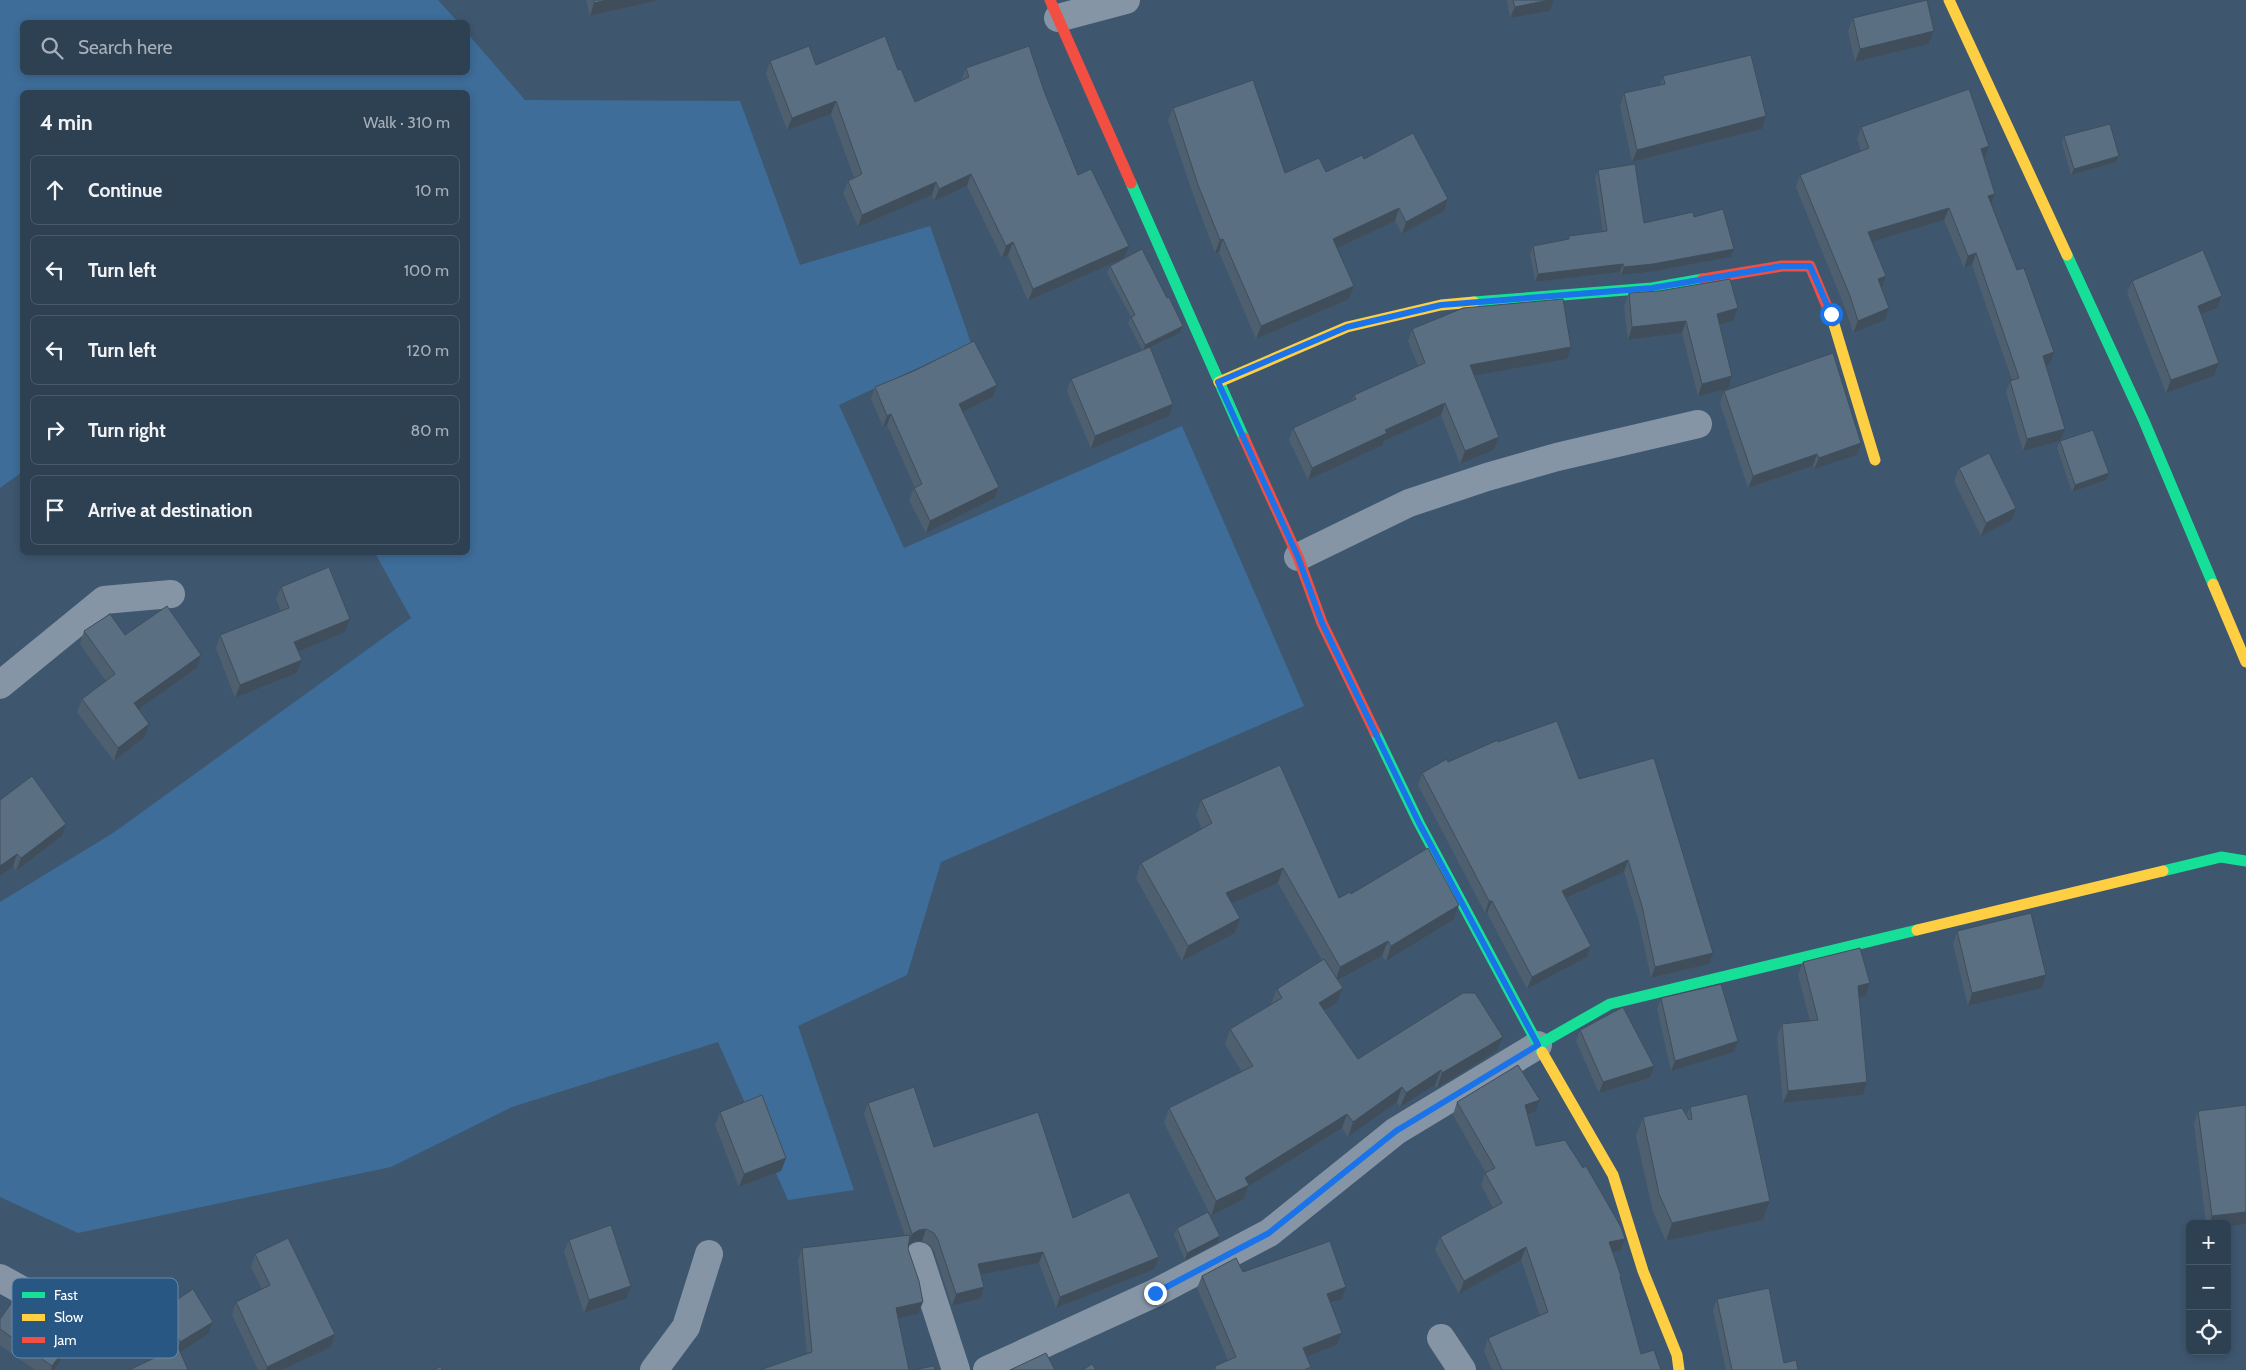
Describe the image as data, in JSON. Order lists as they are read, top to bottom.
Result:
{
  "legend": ["Fast", "Slow", "Jam"],
  "page": {
    "search": "Search here",
    "heading": ["4 min", "Walk · 310 m"],
    "list": [
      ["Continue", "10 m"],
      ["Turn left", "100 m"],
      ["Turn left", "120 m"],
      ["Turn right", "80 m"],
      "Arrive at destination"
    ],
    "map_buttons": ["+", "−"]
  }
}
